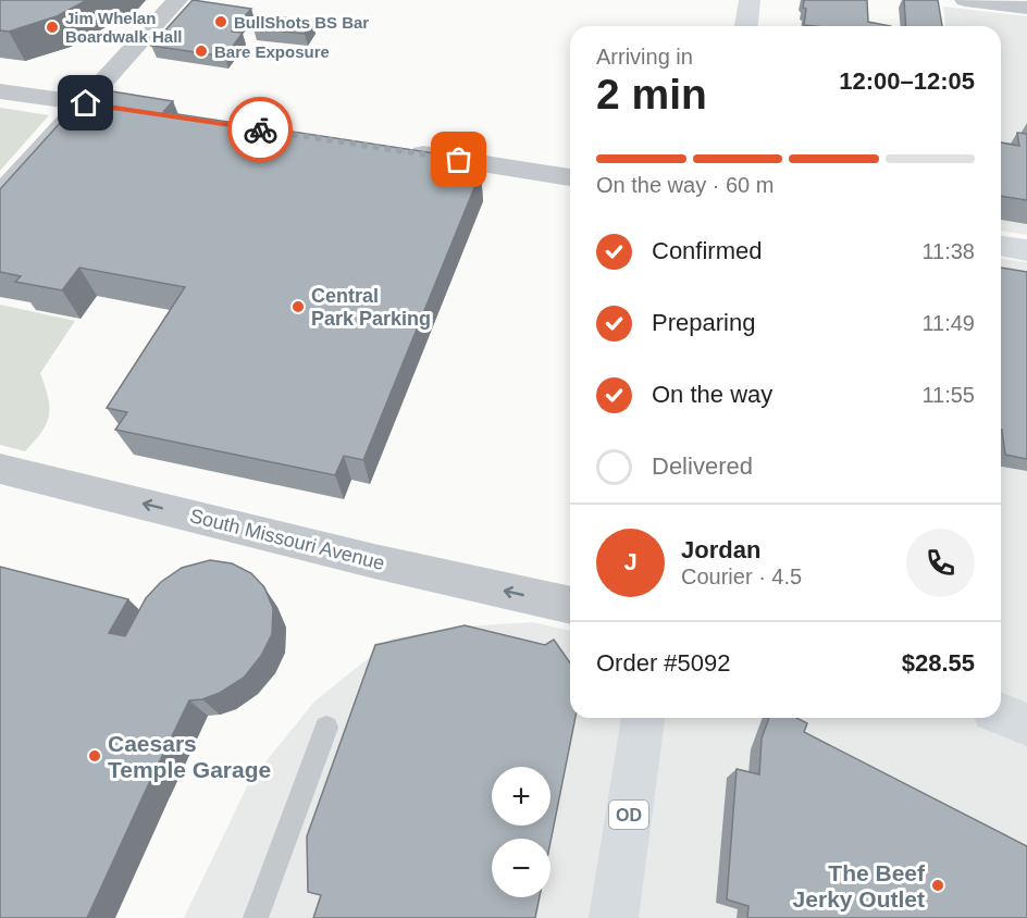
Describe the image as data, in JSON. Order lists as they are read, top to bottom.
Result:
{
  "streets": {
    "main road": ["OD"],
    "street": ["South Missouri Avenue"]
  },
  "one_way": ["South Missouri Avenue"],
  "places": [
    "BullShots BS Bar",
    "Jim Whelan Boardwalk Hall",
    "Bare Exposure",
    "Central Park Parking",
    "Caesars Temple Garage",
    "The Beef Jerky Outlet"
  ],
  "page": {
    "heading": ["2 min", "Arriving in", "12:00–12:05"],
    "panel": [
      "Jordan",
      "Courier · 4.5",
      "Order #5092",
      "$28.55"
    ],
    "bar": "On the way · 60 m",
    "list": [
      ["Confirmed", "11:38"],
      ["Preparing", "11:49"],
      ["On the way", "11:55"],
      "Delivered"
    ],
    "round": "J",
    "map_buttons": ["+", "−"]
  }
}
